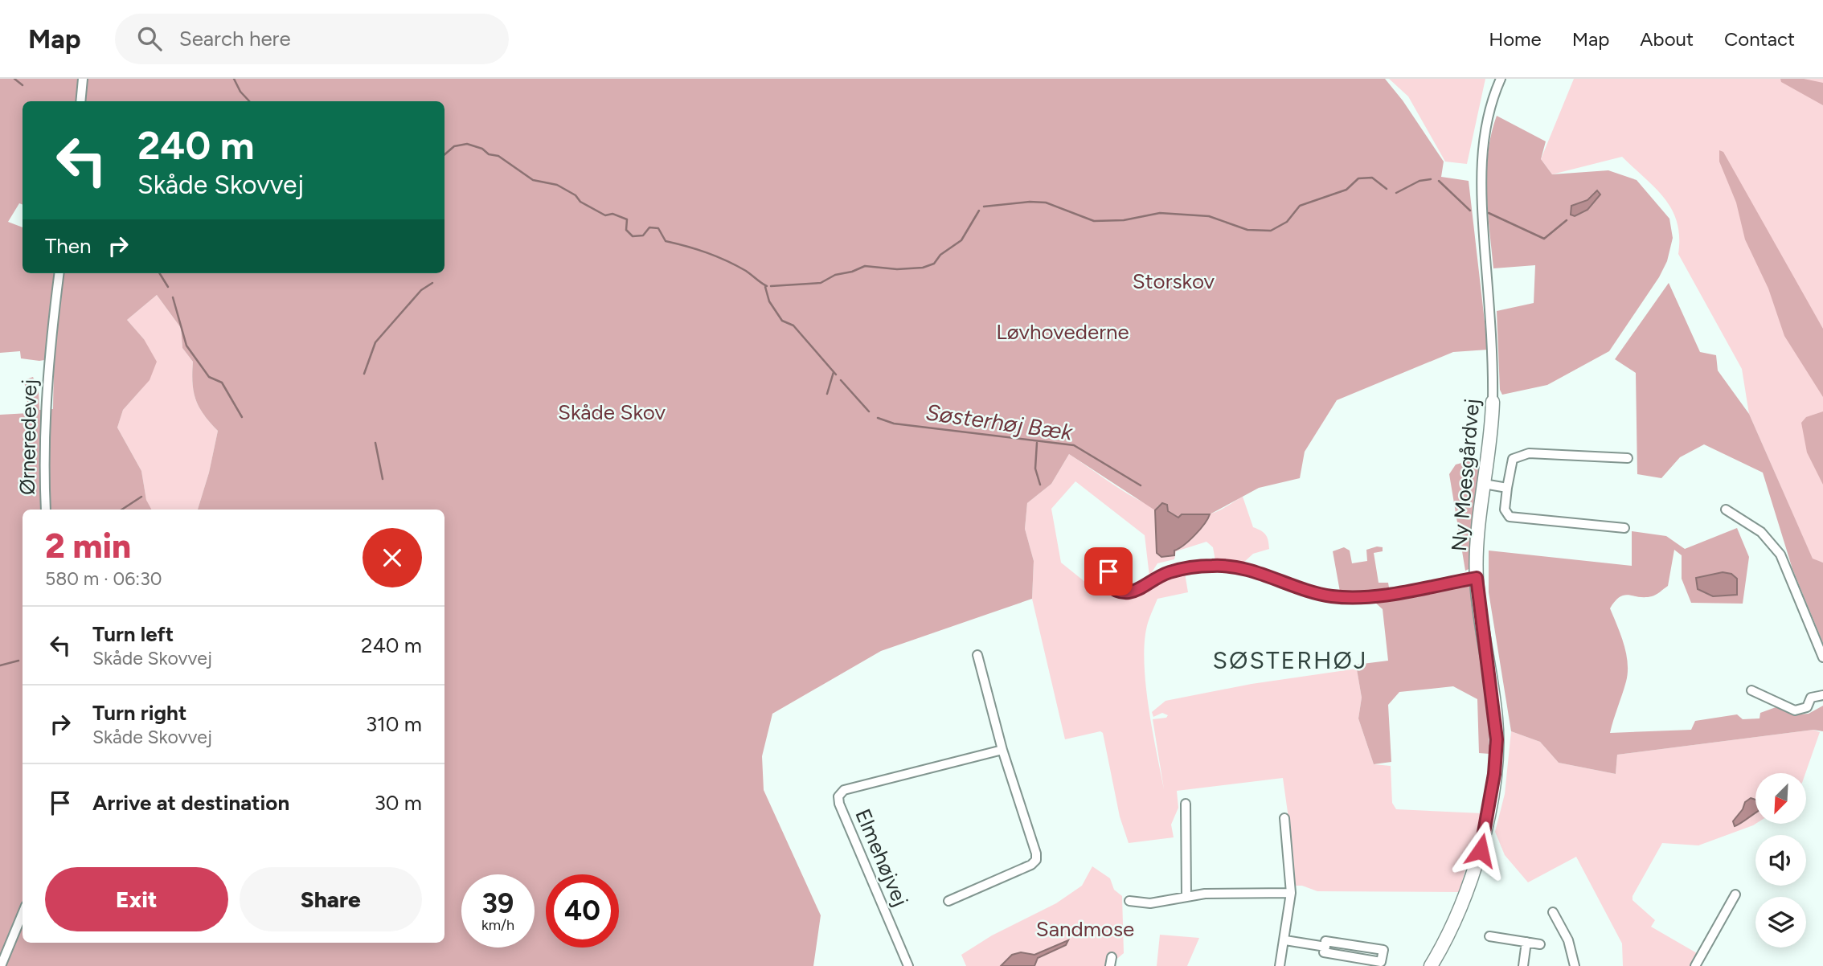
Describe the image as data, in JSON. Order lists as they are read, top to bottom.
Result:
{
  "streets": {
    "street": ["Ørneredevej", "Ny Moesgårdvej", "Elmehøjvej"]
  },
  "districts": ["SØSTERHØJ"],
  "water": ["Søsterhøj Bæk"],
  "parks": [
    "Storskov",
    "Løvhovederne",
    "Skåde Skov",
    "Sandmose"
  ],
  "north": "bottom left",
  "page": {
    "header": "Map",
    "search": "Search here",
    "nav": [
      "Home",
      "Map",
      "About",
      "Contact"
    ],
    "turn": ["240 m", "Skåde Skovvej"],
    "then": "Then",
    "heading": ["2 min", "580 m · 06:30"],
    "list": [
      {
        "name": "Turn left",
        "note": "Skåde Skovvej",
        "value": "240 m"
      },
      {
        "name": "Turn right",
        "note": "Skåde Skovvej",
        "value": "310 m"
      },
      {
        "name": "Arrive at destination",
        "value": "30 m"
      }
    ],
    "buttons": ["Exit", "Share"],
    "speed": "39 km/h",
    "limit": "40"
  }
}
